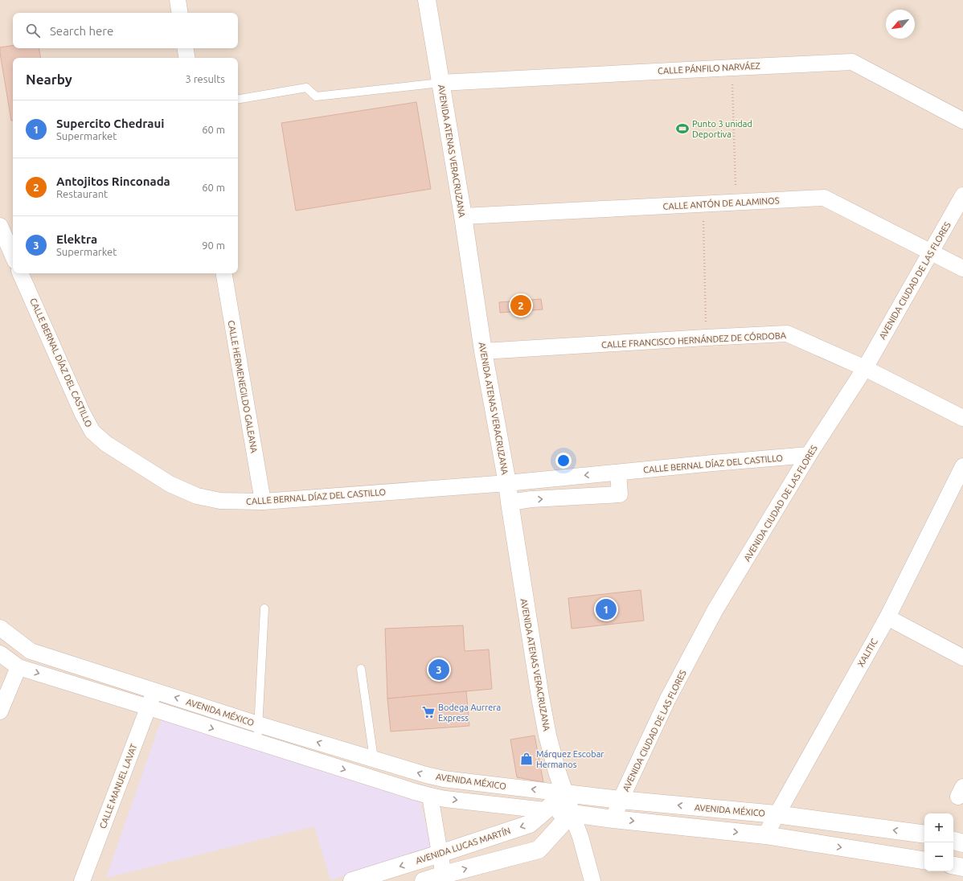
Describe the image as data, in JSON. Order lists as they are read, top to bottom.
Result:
{
  "streets": {
    "main road": ["AVENIDA ATENAS VERACRUZANA", "AVENIDA MÉXICO", "AVENIDA LUCAS MARTÍN"],
    "street": [
      "CALLE PÁNFILO NARVÁEZ",
      "CALLE ANTÓN DE ALAMINOS",
      "AVENIDA CIUDAD DE LAS FLORES",
      "CALLE FRANCISCO HERNÁNDEZ DE CÓRDOBA",
      "CALLE BERNAL DÍAZ DEL CASTILLO",
      "CALLE HERMENEGILDO GALEANA",
      "XALITIC",
      "CALLE MANUEL LAVAT"
    ]
  },
  "crossings": [
    ["CALLE PÁNFILO NARVÁEZ", "AVENIDA ATENAS VERACRUZANA"],
    ["AVENIDA ATENAS VERACRUZANA", "CALLE ANTÓN DE ALAMINOS"],
    ["AVENIDA ATENAS VERACRUZANA", "CALLE FRANCISCO HERNÁNDEZ DE CÓRDOBA"],
    ["AVENIDA ATENAS VERACRUZANA", "CALLE BERNAL DÍAZ DEL CASTILLO"],
    ["AVENIDA ATENAS VERACRUZANA", "AVENIDA MÉXICO"],
    ["AVENIDA ATENAS VERACRUZANA", "AVENIDA LUCAS MARTÍN"],
    ["CALLE ANTÓN DE ALAMINOS", "AVENIDA CIUDAD DE LAS FLORES"],
    ["AVENIDA CIUDAD DE LAS FLORES", "CALLE FRANCISCO HERNÁNDEZ DE CÓRDOBA"],
    ["AVENIDA CIUDAD DE LAS FLORES", "CALLE BERNAL DÍAZ DEL CASTILLO"],
    ["AVENIDA CIUDAD DE LAS FLORES", "AVENIDA MÉXICO"],
    ["CALLE BERNAL DÍAZ DEL CASTILLO", "CALLE HERMENEGILDO GALEANA"],
    ["XALITIC", "AVENIDA MÉXICO"],
    ["AVENIDA MÉXICO", "CALLE MANUEL LAVAT"],
    ["AVENIDA MÉXICO", "AVENIDA LUCAS MARTÍN"]
  ],
  "places": {
    "sports": ["Punto 3 unidad Deportiva"],
    "supermarket": ["Bodega Aurrera Express"],
    "shop": ["Márquez Escobar Hermanos"]
  },
  "north": "bottom left",
  "page": {
    "search": "Search here",
    "heading": ["Nearby", "3 results"],
    "list": [
      {
        "mark": "1",
        "name": "Supercito Chedraui",
        "note": "Supermarket",
        "value": "60 m"
      },
      {
        "mark": "2",
        "name": "Antojitos Rinconada",
        "note": "Restaurant",
        "value": "60 m"
      },
      {
        "mark": "3",
        "name": "Elektra",
        "note": "Supermarket",
        "value": "90 m"
      }
    ],
    "pins": ["2", "1", "3"],
    "map_buttons": ["+", "−"]
  }
}
